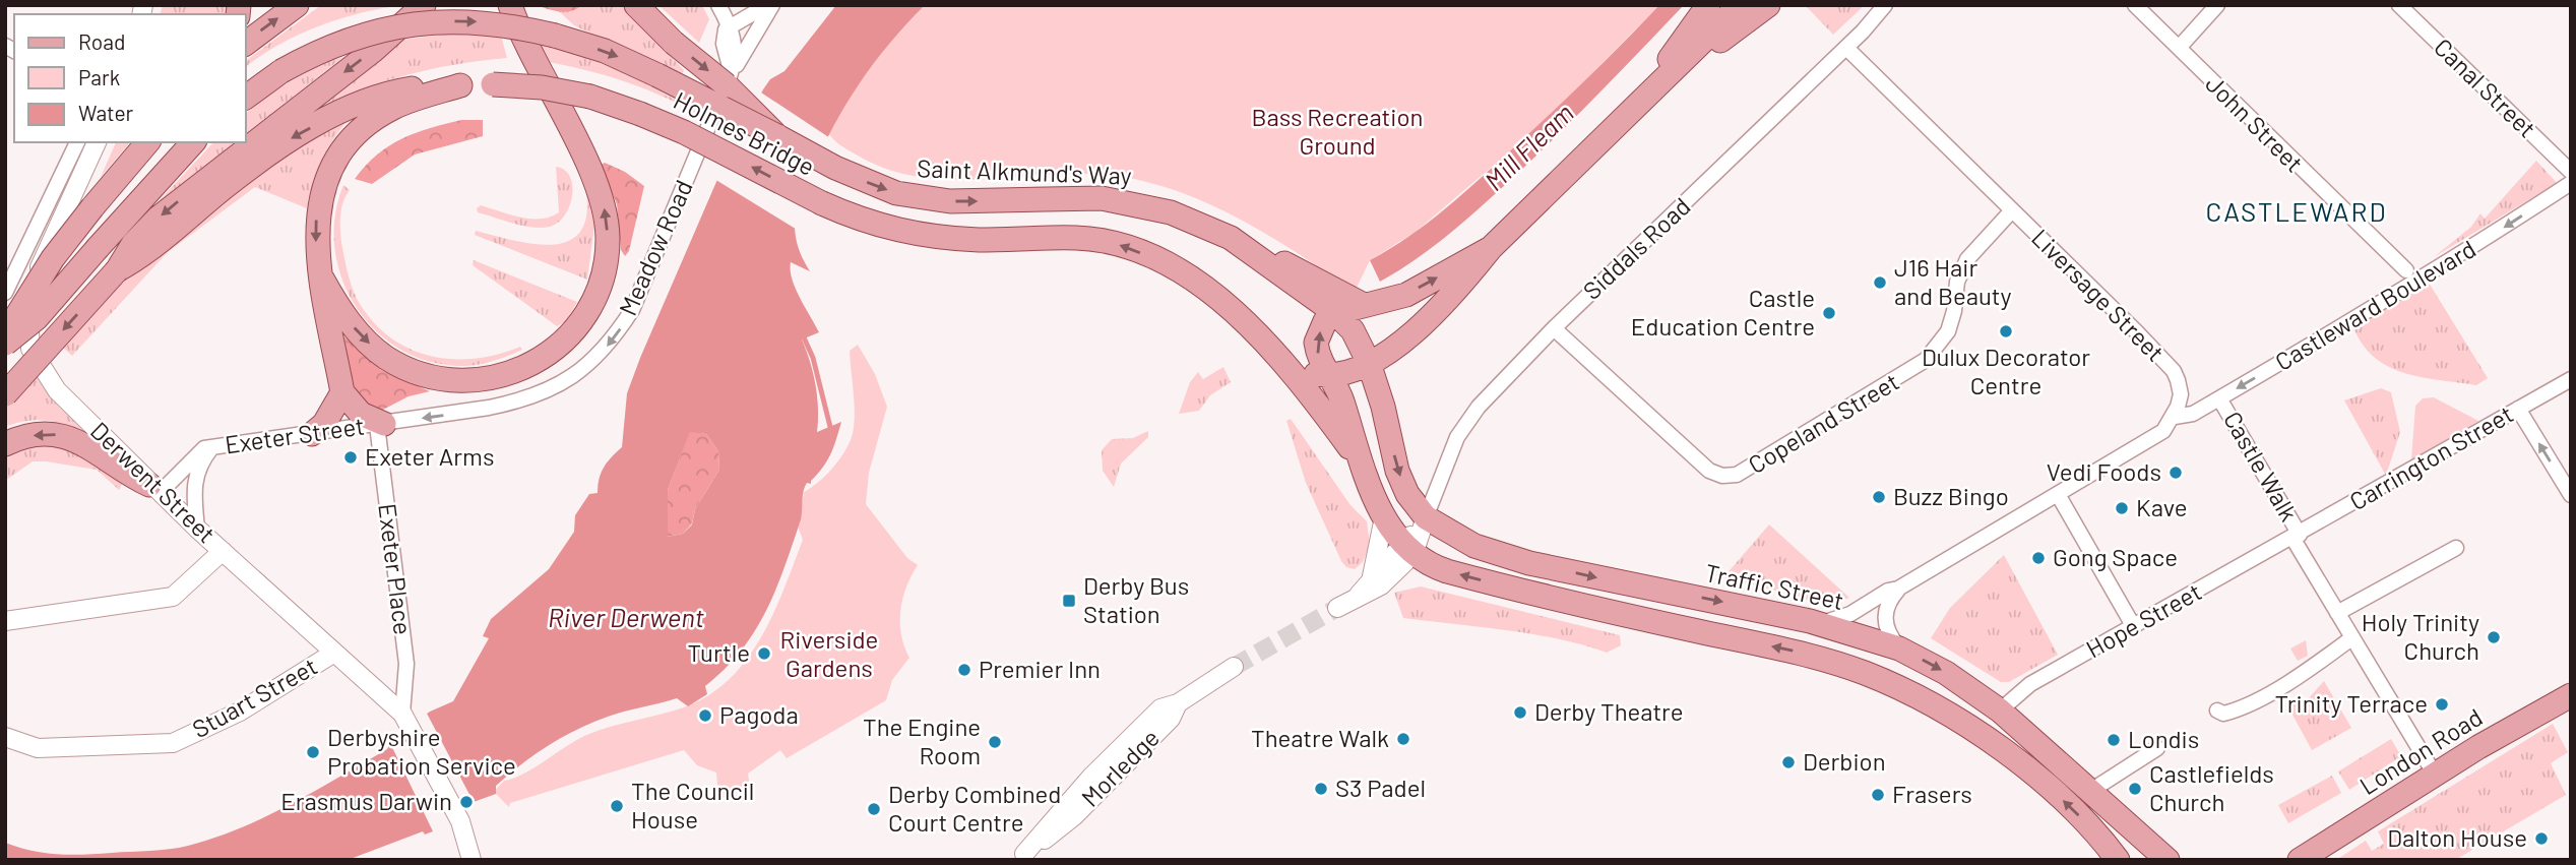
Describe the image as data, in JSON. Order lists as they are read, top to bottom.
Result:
{
  "streets": {
    "main road": [
      "Holmes Bridge",
      "Saint Alkmund's Way",
      "Traffic Street",
      "London Road"
    ],
    "street": [
      "Canal Street",
      "John Street",
      "Meadow Road",
      "Siddals Road",
      "Liversage Street",
      "Castleward Boulevard",
      "Copeland Street",
      "Exeter Street",
      "Carrington Street",
      "Castle Walk",
      "Derwent Street",
      "Exeter Place",
      "Hope Street",
      "Stuart Street",
      "Morledge"
    ]
  },
  "crossings": [
    ["Holmes Bridge", "Saint Alkmund's Way"],
    ["Saint Alkmund's Way", "Traffic Street"],
    ["Meadow Road", "Exeter Street"],
    ["Meadow Road", "Exeter Place"],
    ["Siddals Road", "Liversage Street"],
    ["Siddals Road", "Copeland Street"],
    ["Siddals Road", "Traffic Street"],
    ["Liversage Street", "Castleward Boulevard"],
    ["Liversage Street", "Copeland Street"],
    ["Castleward Boulevard", "Castle Walk"],
    ["Exeter Street", "Derwent Street"],
    ["Exeter Street", "Exeter Place"],
    ["Carrington Street", "Castle Walk"],
    ["Carrington Street", "Hope Street"],
    ["Castle Walk", "Hope Street"],
    ["Castle Walk", "London Road"],
    ["Derwent Street", "Exeter Place"],
    ["Derwent Street", "Stuart Street"],
    ["Traffic Street", "Hope Street"]
  ],
  "one_way": ["Saint Alkmund's Way", "Meadow Road", "Castleward Boulevard"],
  "districts": ["CASTLEWARD"],
  "water": ["Mill Fleam", "River Derwent"],
  "parks": ["Bass Recreation Ground", "Riverside Gardens"],
  "places": {
    "other": [
      "J16 Hair and Beauty",
      "Castle Education Centre",
      "Dulux Decorator Centre",
      "Exeter Arms",
      "Vedi Foods",
      "Buzz Bingo",
      "Kave",
      "Gong Space",
      "Holy Trinity Church",
      "Turtle",
      "Premier Inn",
      "Trinity Terrace",
      "Derby Theatre",
      "Pagoda",
      "Theatre Walk",
      "Londis",
      "The Engine Room",
      "Derbyshire Probation Service",
      "Derbion",
      "S3 Padel",
      "Castlefields Church",
      "Frasers",
      "Erasmus Darwin",
      "The Council House",
      "Derby Combined Court Centre",
      "Dalton House"
    ],
    "transit": ["Derby Bus Station"]
  },
  "legend": ["Road", "Park", "Water"]
}
